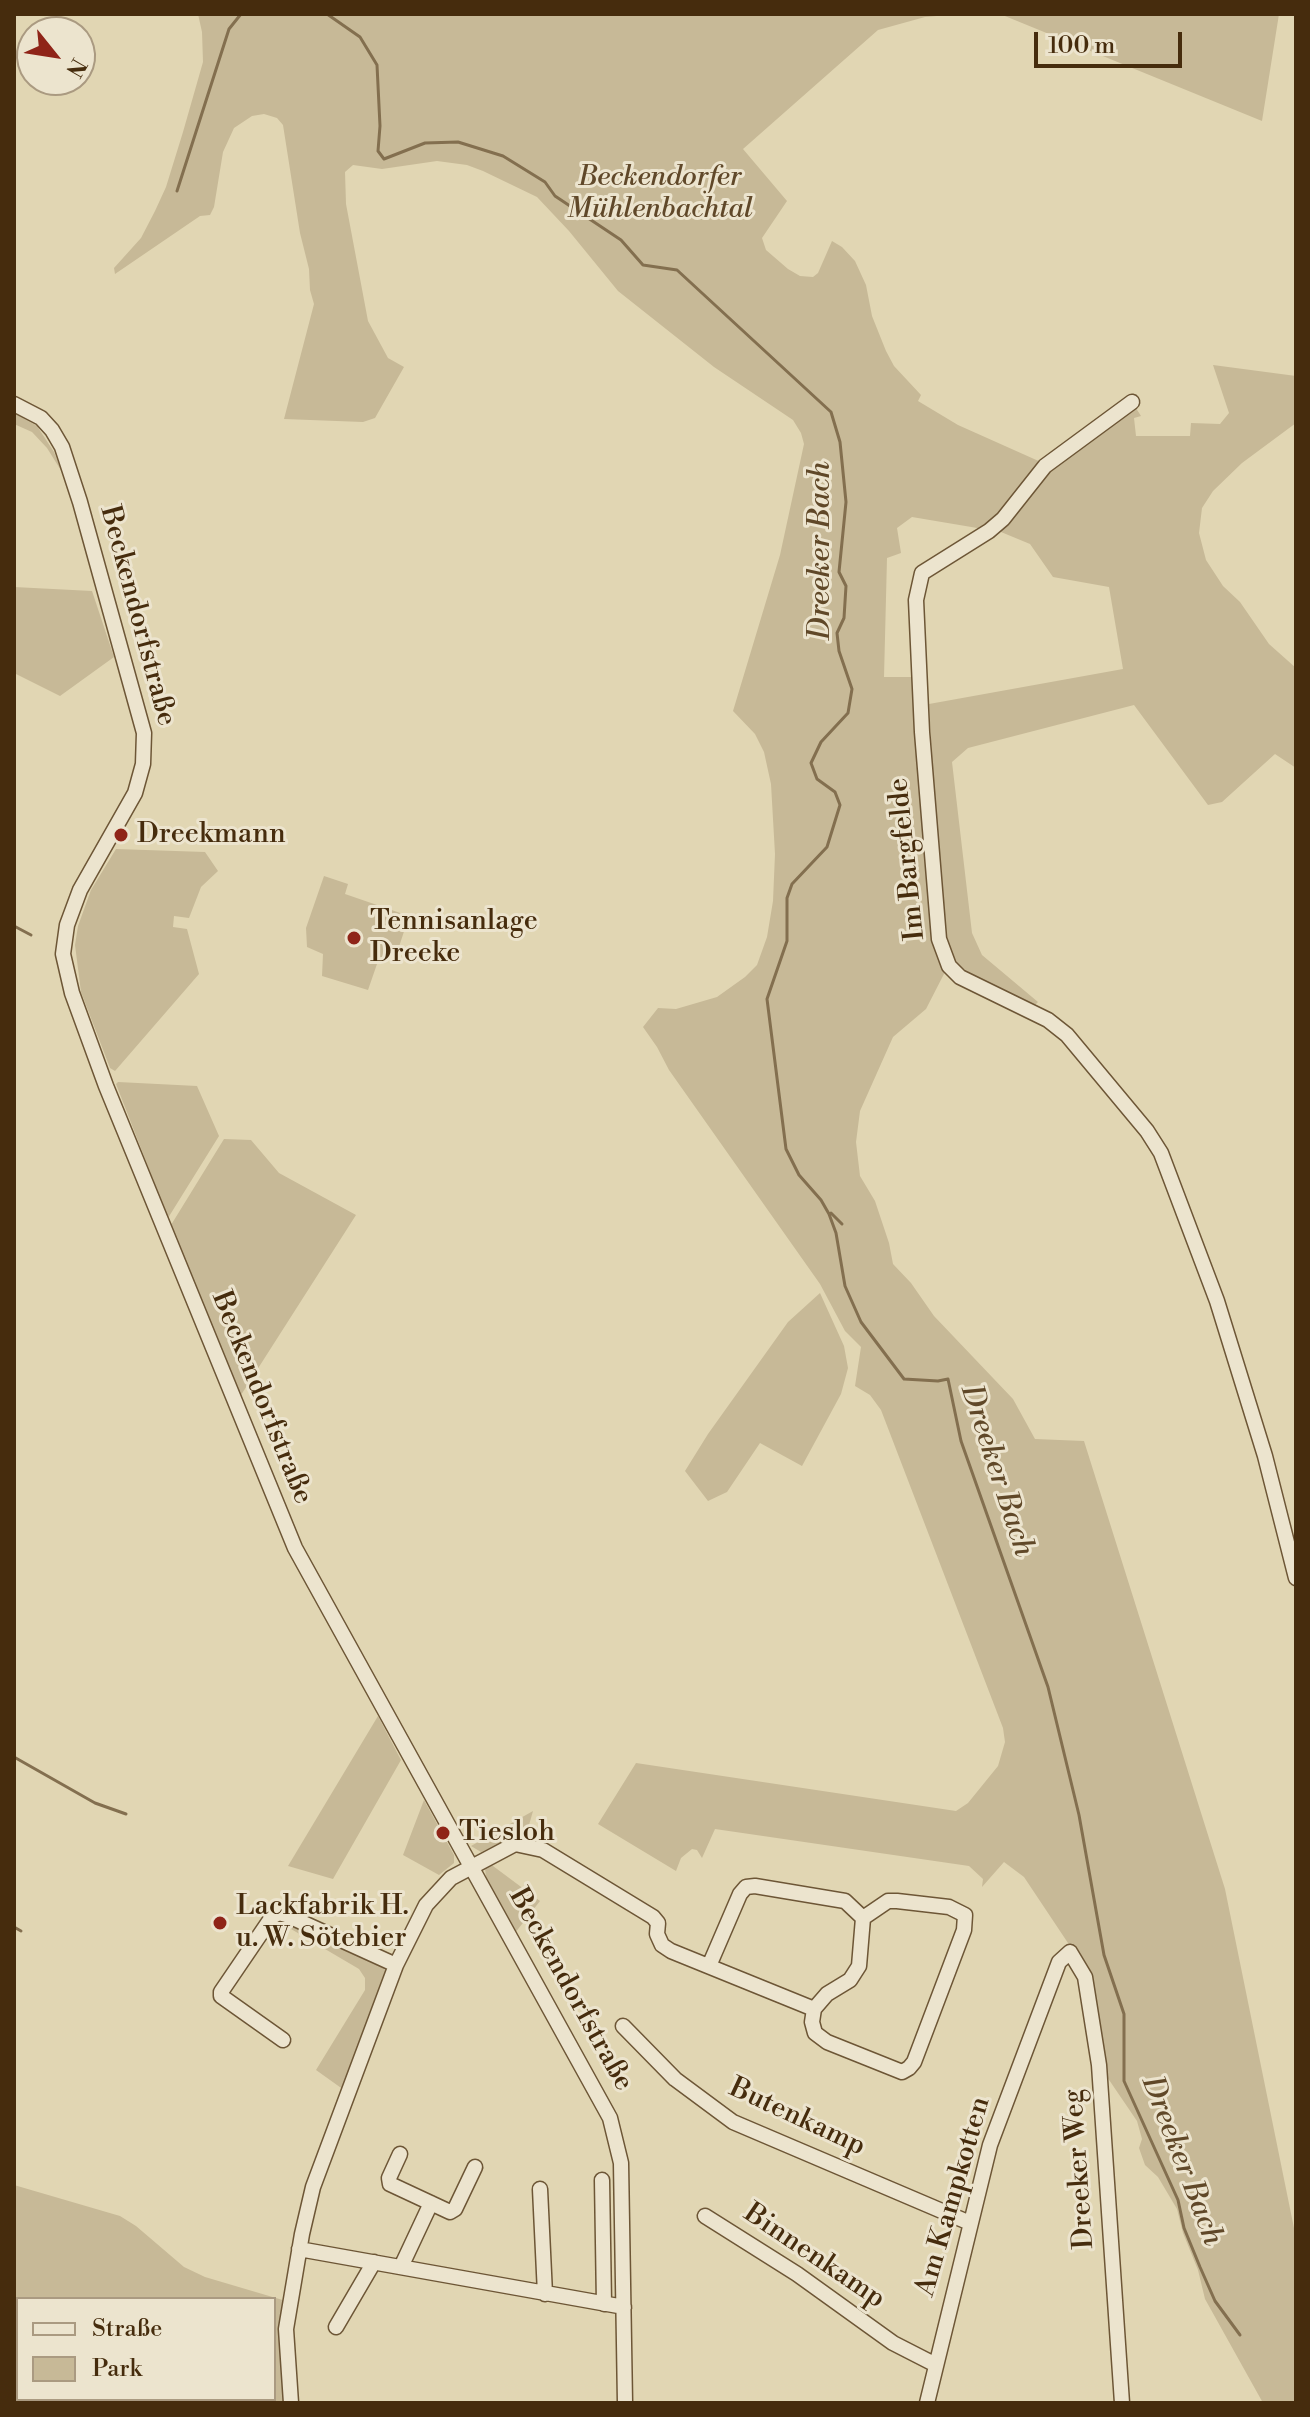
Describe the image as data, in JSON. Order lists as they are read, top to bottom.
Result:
{
  "streets": {
    "street": [
      "Beckendorfstraße",
      "Im Bargfelde",
      "Butenkamp",
      "Dreeker Weg",
      "Am Kampkotten",
      "Binnenkamp"
    ]
  },
  "crossings": [
    ["Butenkamp", "Am Kampkotten"],
    ["Dreeker Weg", "Am Kampkotten"],
    ["Am Kampkotten", "Binnenkamp"]
  ],
  "water": ["Dreeker Bach"],
  "parks": ["Beckendorfer Mühlenbachtal"],
  "places": [
    "Dreekmann",
    "Tennisanlage Dreeke",
    "Tiesloh",
    "Lackfabrik H. u. W. Sötebier"
  ],
  "legend": ["Straße", "Park"],
  "scale_bar": "100 m",
  "north": "bottom right"
}
